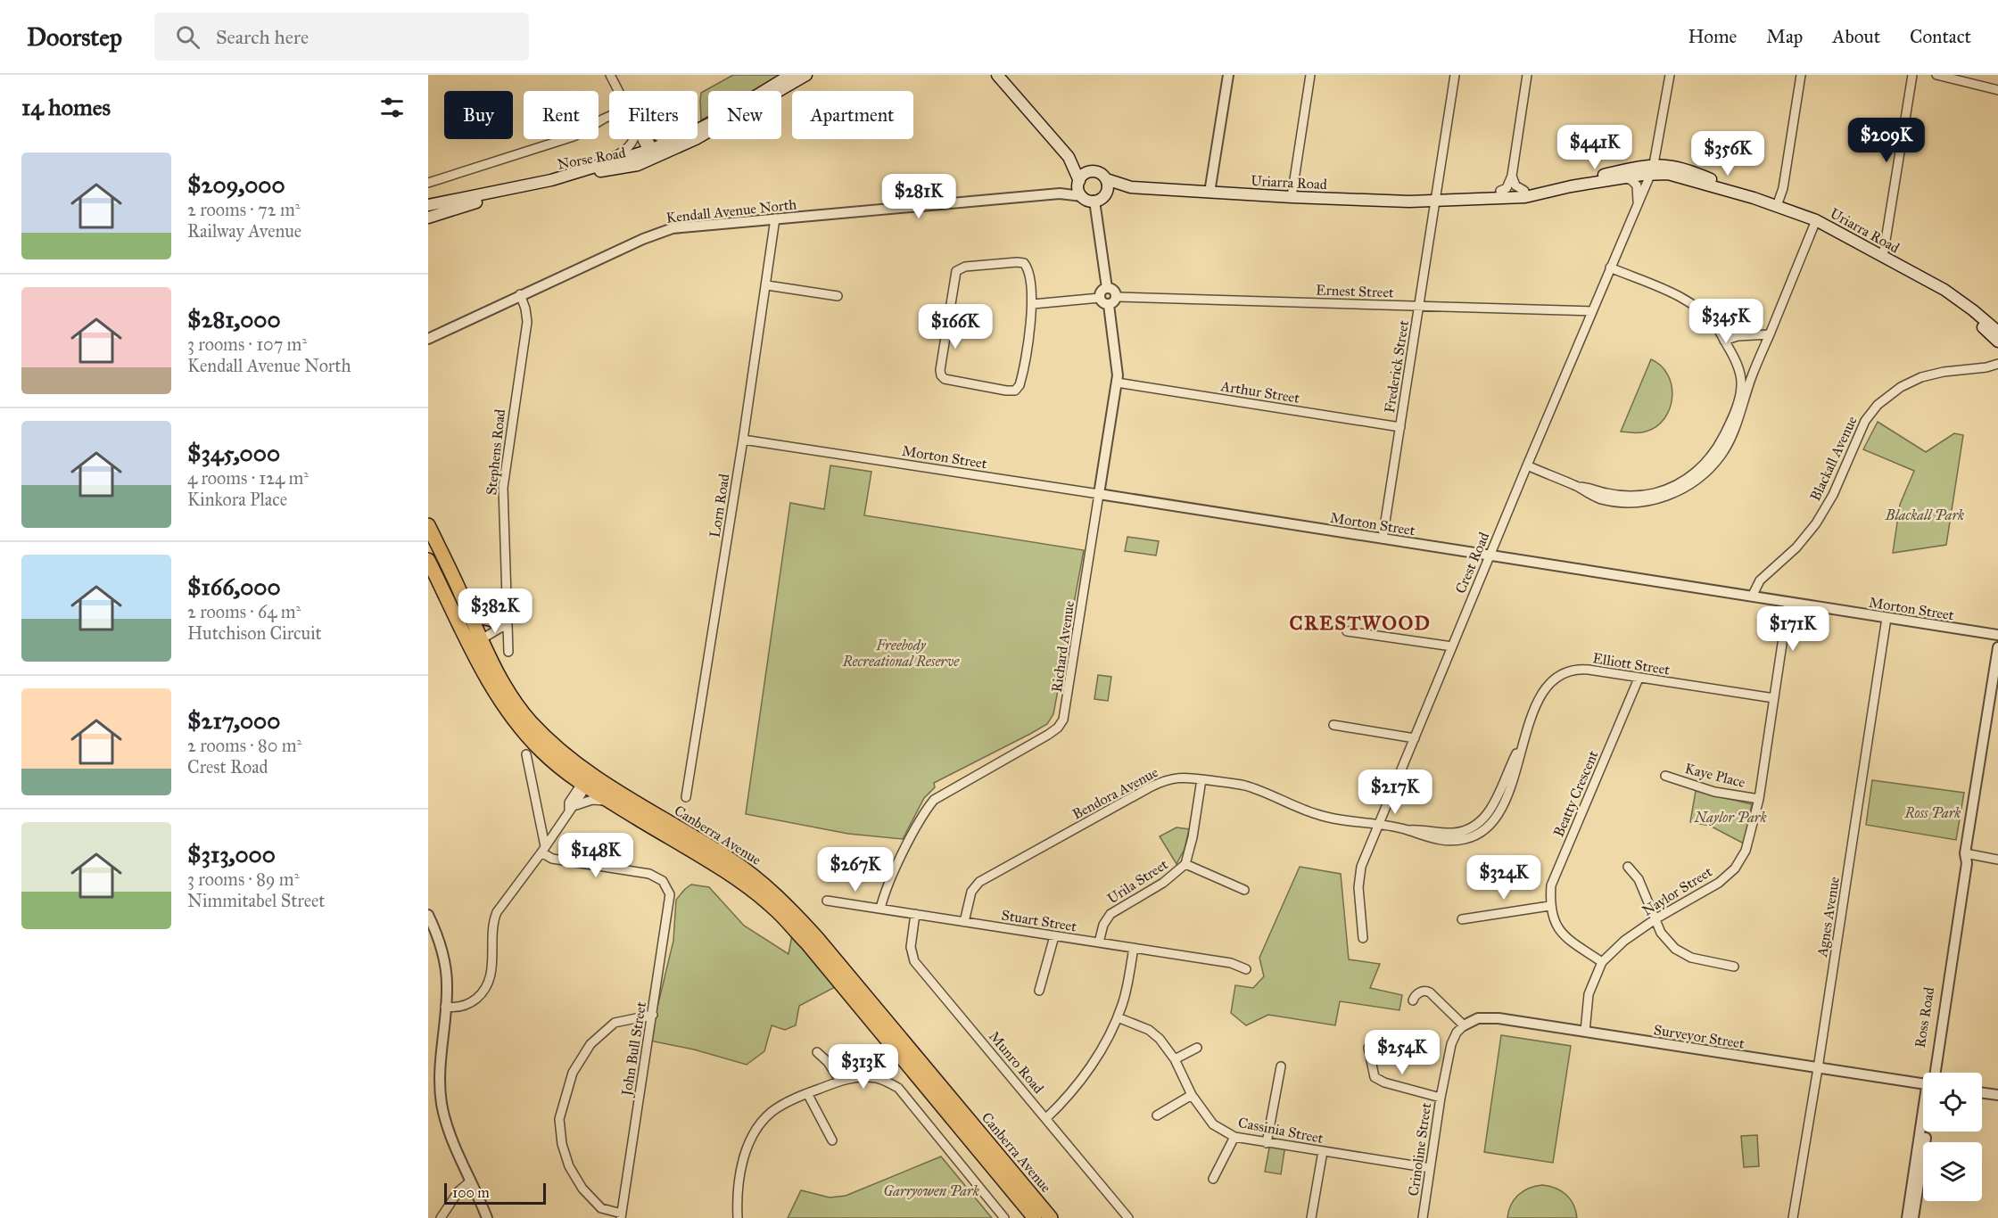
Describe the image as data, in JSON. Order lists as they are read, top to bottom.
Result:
{
  "streets": {
    "highway": ["Canberra Avenue"],
    "main road": ["Norse Road", "Uriarra Road"],
    "street": [
      "Kendall Avenue North",
      "Ernest Street",
      "Frederick Street",
      "Arthur Street",
      "Stephens Road",
      "Morton Street",
      "Blackall Avenue",
      "Lorn Road",
      "Crest Road",
      "Richard Avenue",
      "Elliott Street",
      "Kaye Place",
      "Bendora Avenue",
      "Beatty Crescent",
      "Urila Street",
      "Naylor Street",
      "Agnes Avenue",
      "Stuart Street",
      "Ross Road",
      "Surveyor Street",
      "John Bull Street",
      "Munro Road",
      "Cassinia Street",
      "Crinoline Street"
    ]
  },
  "crossings": [
    ["Uriarra Road", "Kendall Avenue North"],
    ["Uriarra Road", "Frederick Street"],
    ["Uriarra Road", "Crest Road"],
    ["Kendall Avenue North", "Stephens Road"],
    ["Kendall Avenue North", "Lorn Road"],
    ["Ernest Street", "Frederick Street"],
    ["Ernest Street", "Crest Road"],
    ["Ernest Street", "Richard Avenue"],
    ["Frederick Street", "Arthur Street"],
    ["Frederick Street", "Morton Street"],
    ["Arthur Street", "Richard Avenue"],
    ["Morton Street", "Blackall Avenue"],
    ["Morton Street", "Lorn Road"],
    ["Morton Street", "Crest Road"],
    ["Morton Street", "Richard Avenue"],
    ["Morton Street", "Naylor Street"],
    ["Morton Street", "Agnes Avenue"],
    ["Crest Road", "Elliott Street"],
    ["Crest Road", "Bendora Avenue"],
    ["Richard Avenue", "Stuart Street"],
    ["Elliott Street", "Bendora Avenue"],
    ["Elliott Street", "Beatty Crescent"],
    ["Elliott Street", "Naylor Street"],
    ["Kaye Place", "Naylor Street"],
    ["Bendora Avenue", "Urila Street"],
    ["Bendora Avenue", "Stuart Street"],
    ["Urila Street", "Stuart Street"],
    ["Naylor Street", "Surveyor Street"],
    ["Agnes Avenue", "Surveyor Street"],
    ["Stuart Street", "Munro Road"],
    ["Surveyor Street", "Crinoline Street"],
    ["Cassinia Street", "Crinoline Street"]
  ],
  "districts": ["CRESTWOOD"],
  "parks": [
    "Blackall Park",
    "Freebody Recreational Reserve",
    "Ross Park",
    "Naylor Park",
    "Garryowen Park"
  ],
  "scale_bar": "100 m",
  "page": {
    "header": "Doorstep",
    "search": "Search here",
    "nav": [
      "Home",
      "Map",
      "About",
      "Contact"
    ],
    "heading": "14 homes",
    "chip": [
      "Buy",
      "Rent",
      "Filters",
      "New",
      "Apartment"
    ],
    "price": [
      "$209K",
      "$441K",
      "$356K",
      "$281K",
      "$345K",
      "$166K",
      "$382K",
      "$171K",
      "$217K",
      "$148K",
      "$267K",
      "$324K",
      "$254K",
      "$313K"
    ],
    "list": [
      {
        "name": "$209,000",
        "note": "2 rooms · 72 m² · Railway Avenue"
      },
      {
        "name": "$281,000",
        "note": "3 rooms · 107 m² · Kendall Avenue North"
      },
      {
        "name": "$345,000",
        "note": "4 rooms · 124 m² · Kinkora Place"
      },
      {
        "name": "$166,000",
        "note": "2 rooms · 64 m² · Hutchison Circuit"
      },
      {
        "name": "$217,000",
        "note": "2 rooms · 80 m² · Crest Road"
      },
      {
        "name": "$313,000",
        "note": "3 rooms · 89 m² · Nimmitabel Street"
      }
    ],
    "scale": "100 m"
  }
}
